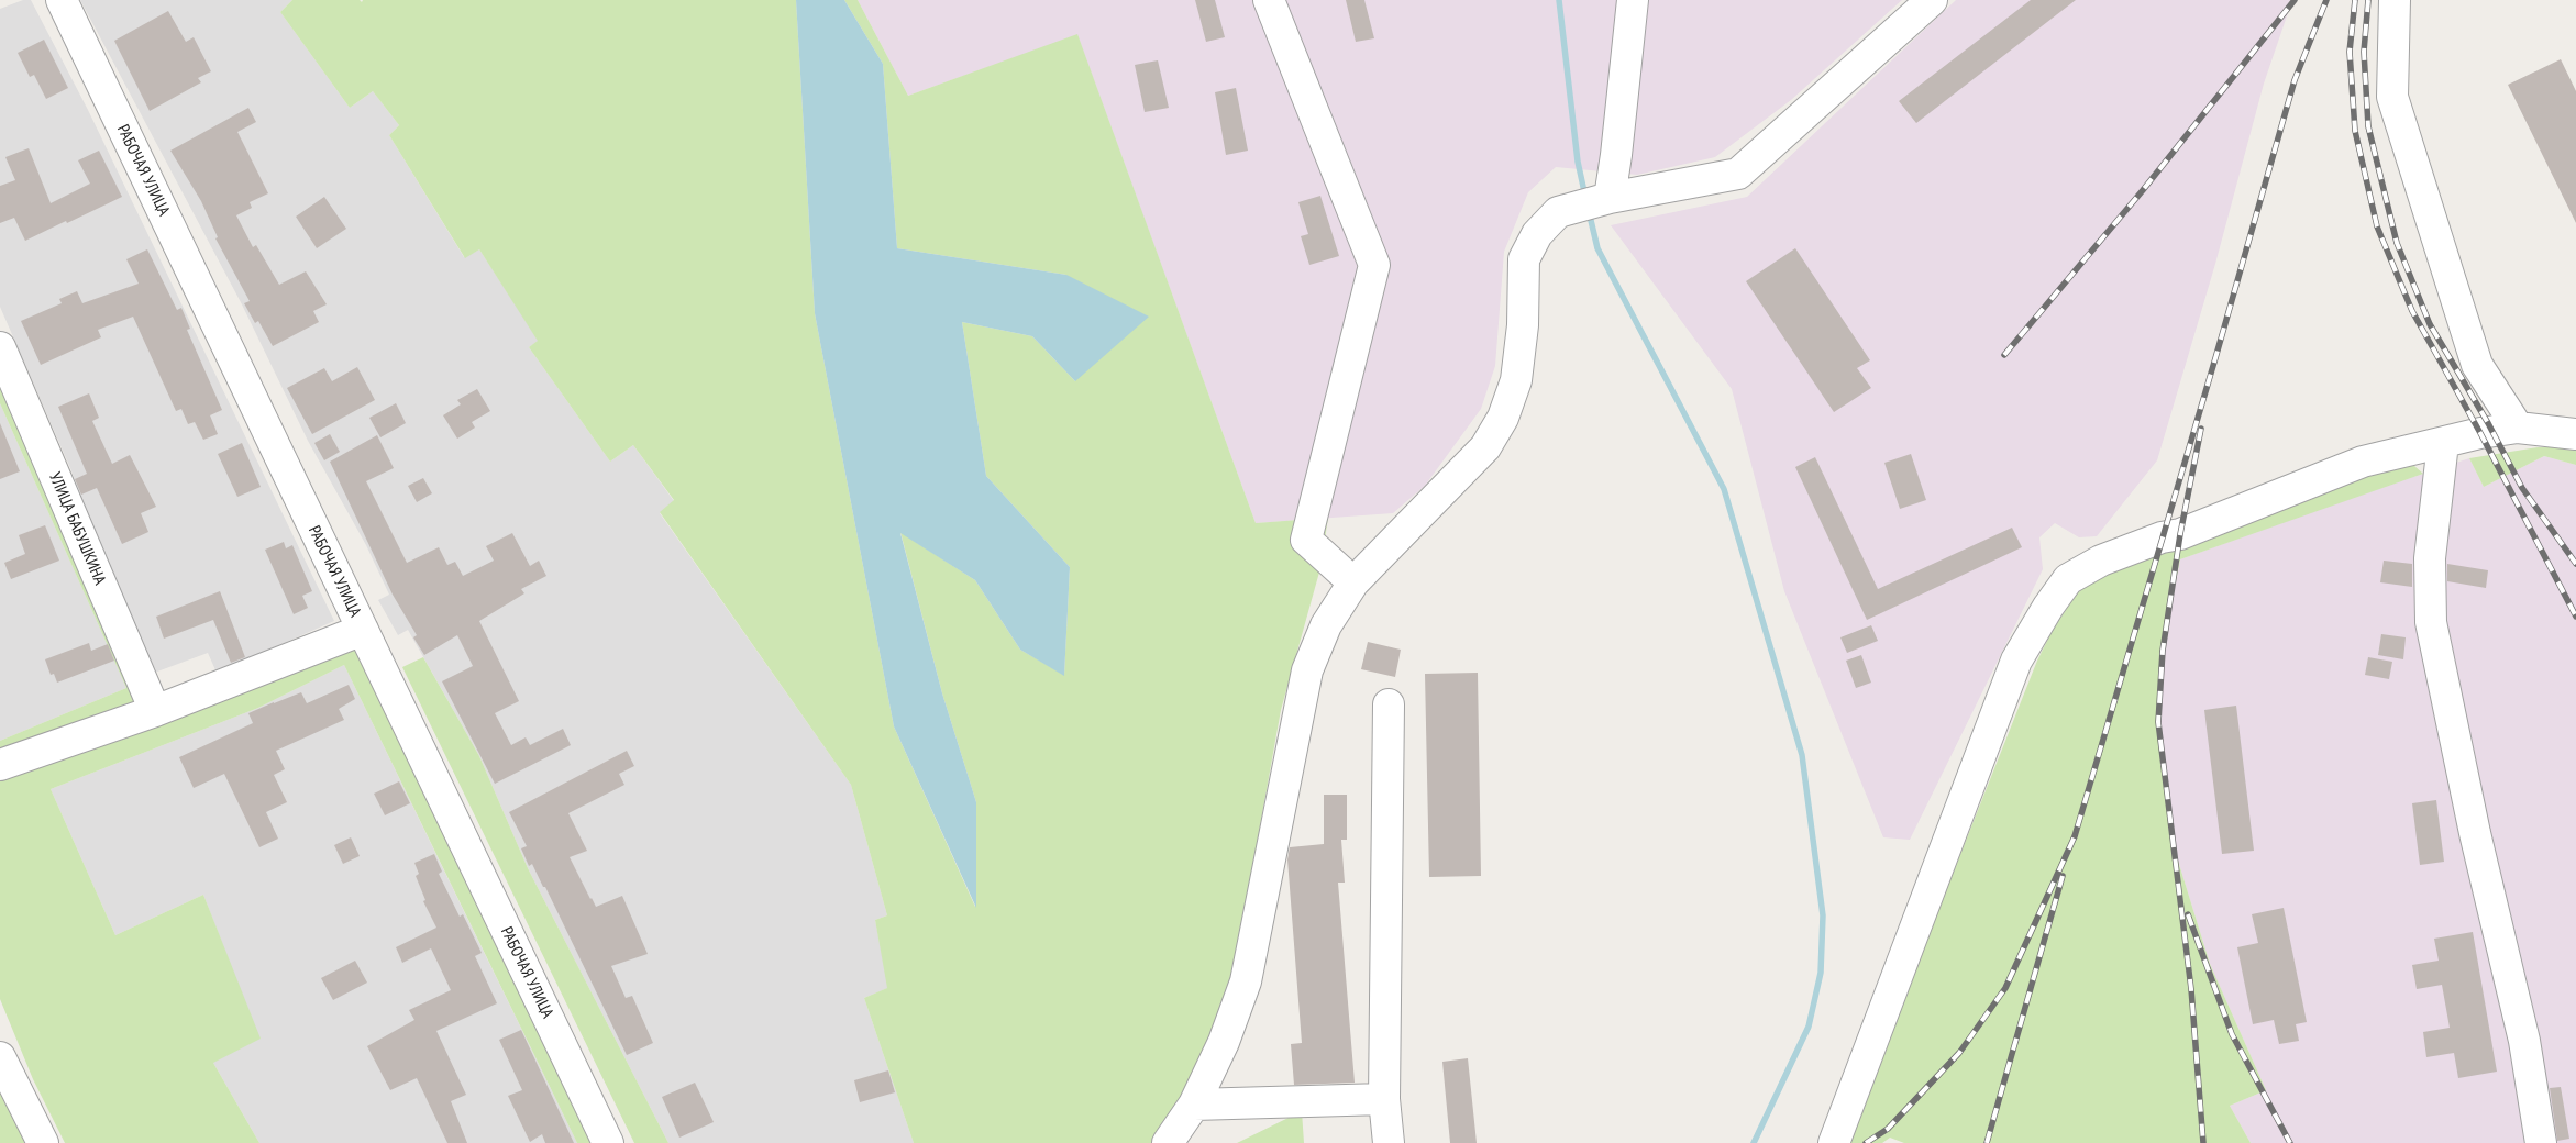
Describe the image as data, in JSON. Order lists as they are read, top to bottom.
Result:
{
  "streets": {
    "street": ["РАБОЧАЯ УЛИЦА", "УЛИЦА БАБУШКИНА"]
  }
}
